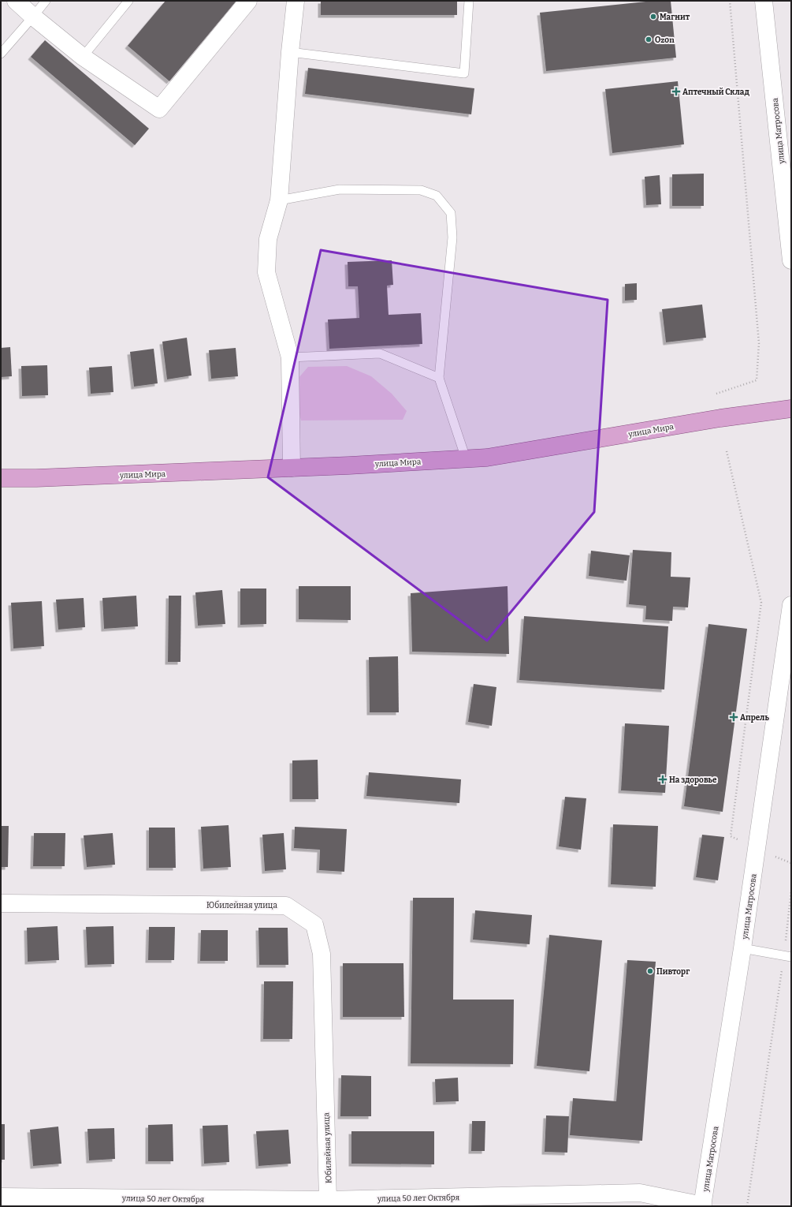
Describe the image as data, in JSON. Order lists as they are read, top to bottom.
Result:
{
  "streets": {
    "main road": ["улица Мира"],
    "street": ["улица Матросова", "Юбилейная улица", "улица 50 лет Октября"]
  },
  "crossings": [
    ["улица Матросова", "улица 50 лет Октября"],
    ["Юбилейная улица", "улица 50 лет Октября"]
  ],
  "places": {
    "other": ["Магнит", "Ozon", "Пивторг"],
    "health": ["Аптечный Склад", "Апрель", "На здоровье"]
  }
}
